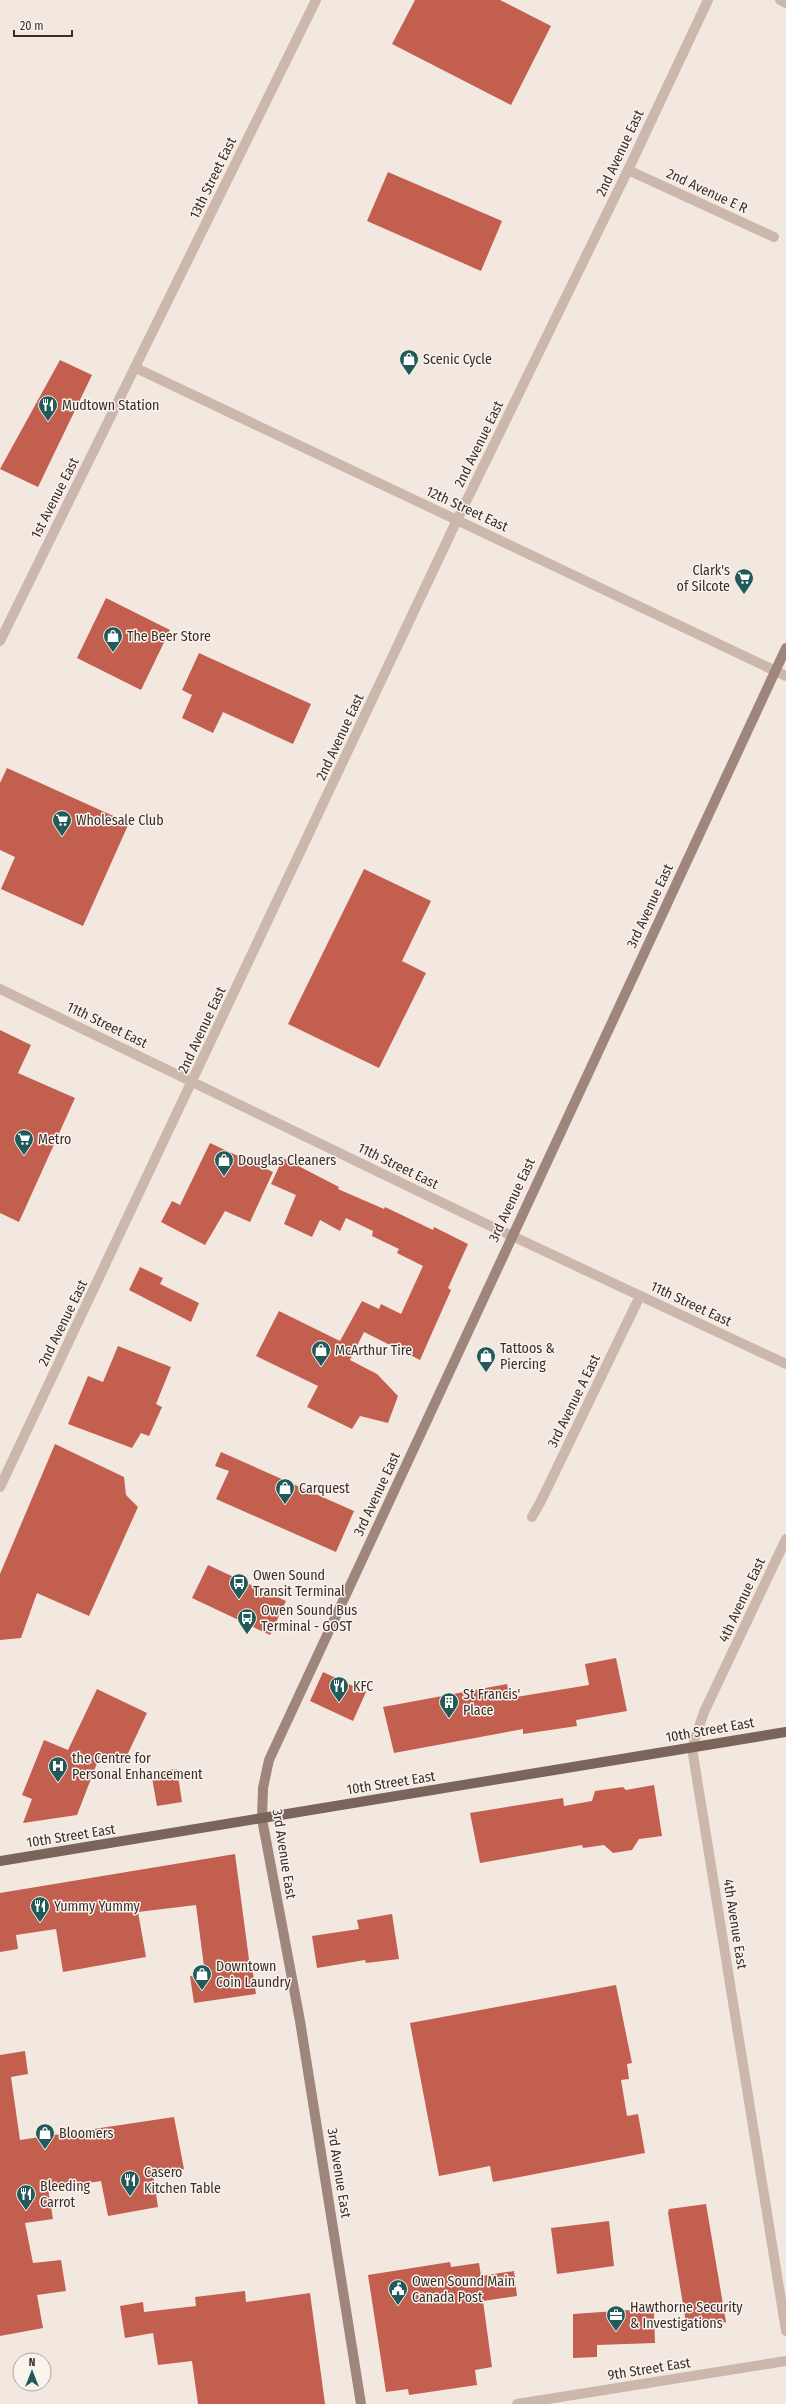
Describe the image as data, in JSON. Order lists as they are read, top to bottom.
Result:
{
  "streets": {
    "main road": ["3rd Avenue East", "10th Street East"],
    "street": [
      "2nd Avenue East",
      "13th Street East",
      "2nd Avenue E R",
      "1st Avenue East",
      "12th Street East",
      "11th Street East",
      "3rd Avenue A East",
      "4th Avenue East",
      "9th Street East"
    ]
  },
  "crossings": [
    ["2nd Avenue East", "2nd Avenue E R"],
    ["2nd Avenue East", "12th Street East"],
    ["2nd Avenue East", "11th Street East"],
    ["13th Street East", "1st Avenue East"],
    ["13th Street East", "12th Street East"],
    ["1st Avenue East", "12th Street East"],
    ["12th Street East", "3rd Avenue East"],
    ["3rd Avenue East", "11th Street East"],
    ["3rd Avenue East", "10th Street East"],
    ["11th Street East", "3rd Avenue A East"],
    ["4th Avenue East", "10th Street East"]
  ],
  "places": {
    "shop": [
      "Scenic Cycle",
      "The Beer Store",
      "Douglas Cleaners",
      "McArthur Tire",
      "Tattoos & Piercing",
      "Carquest",
      "Downtown Coin Laundry",
      "Bloomers"
    ],
    "restaurant": [
      "Mudtown Station",
      "KFC",
      "Yummy Yummy",
      "Casero Kitchen Table",
      "Bleeding Carrot"
    ],
    "supermarket": ["Clark's of Silcote", "Wholesale Club", "Metro"],
    "bus stop": ["Owen Sound Transit Terminal", "Owen Sound Bus Terminal - GOST"],
    "building": ["St Francis' Place"],
    "hospital": ["the Centre for Personal Enhancement"],
    "public building": ["Owen Sound Main Canada Post"],
    "office": ["Hawthorne Security & Investigations"]
  },
  "scale_bar": "20 m",
  "north": "top"
}
